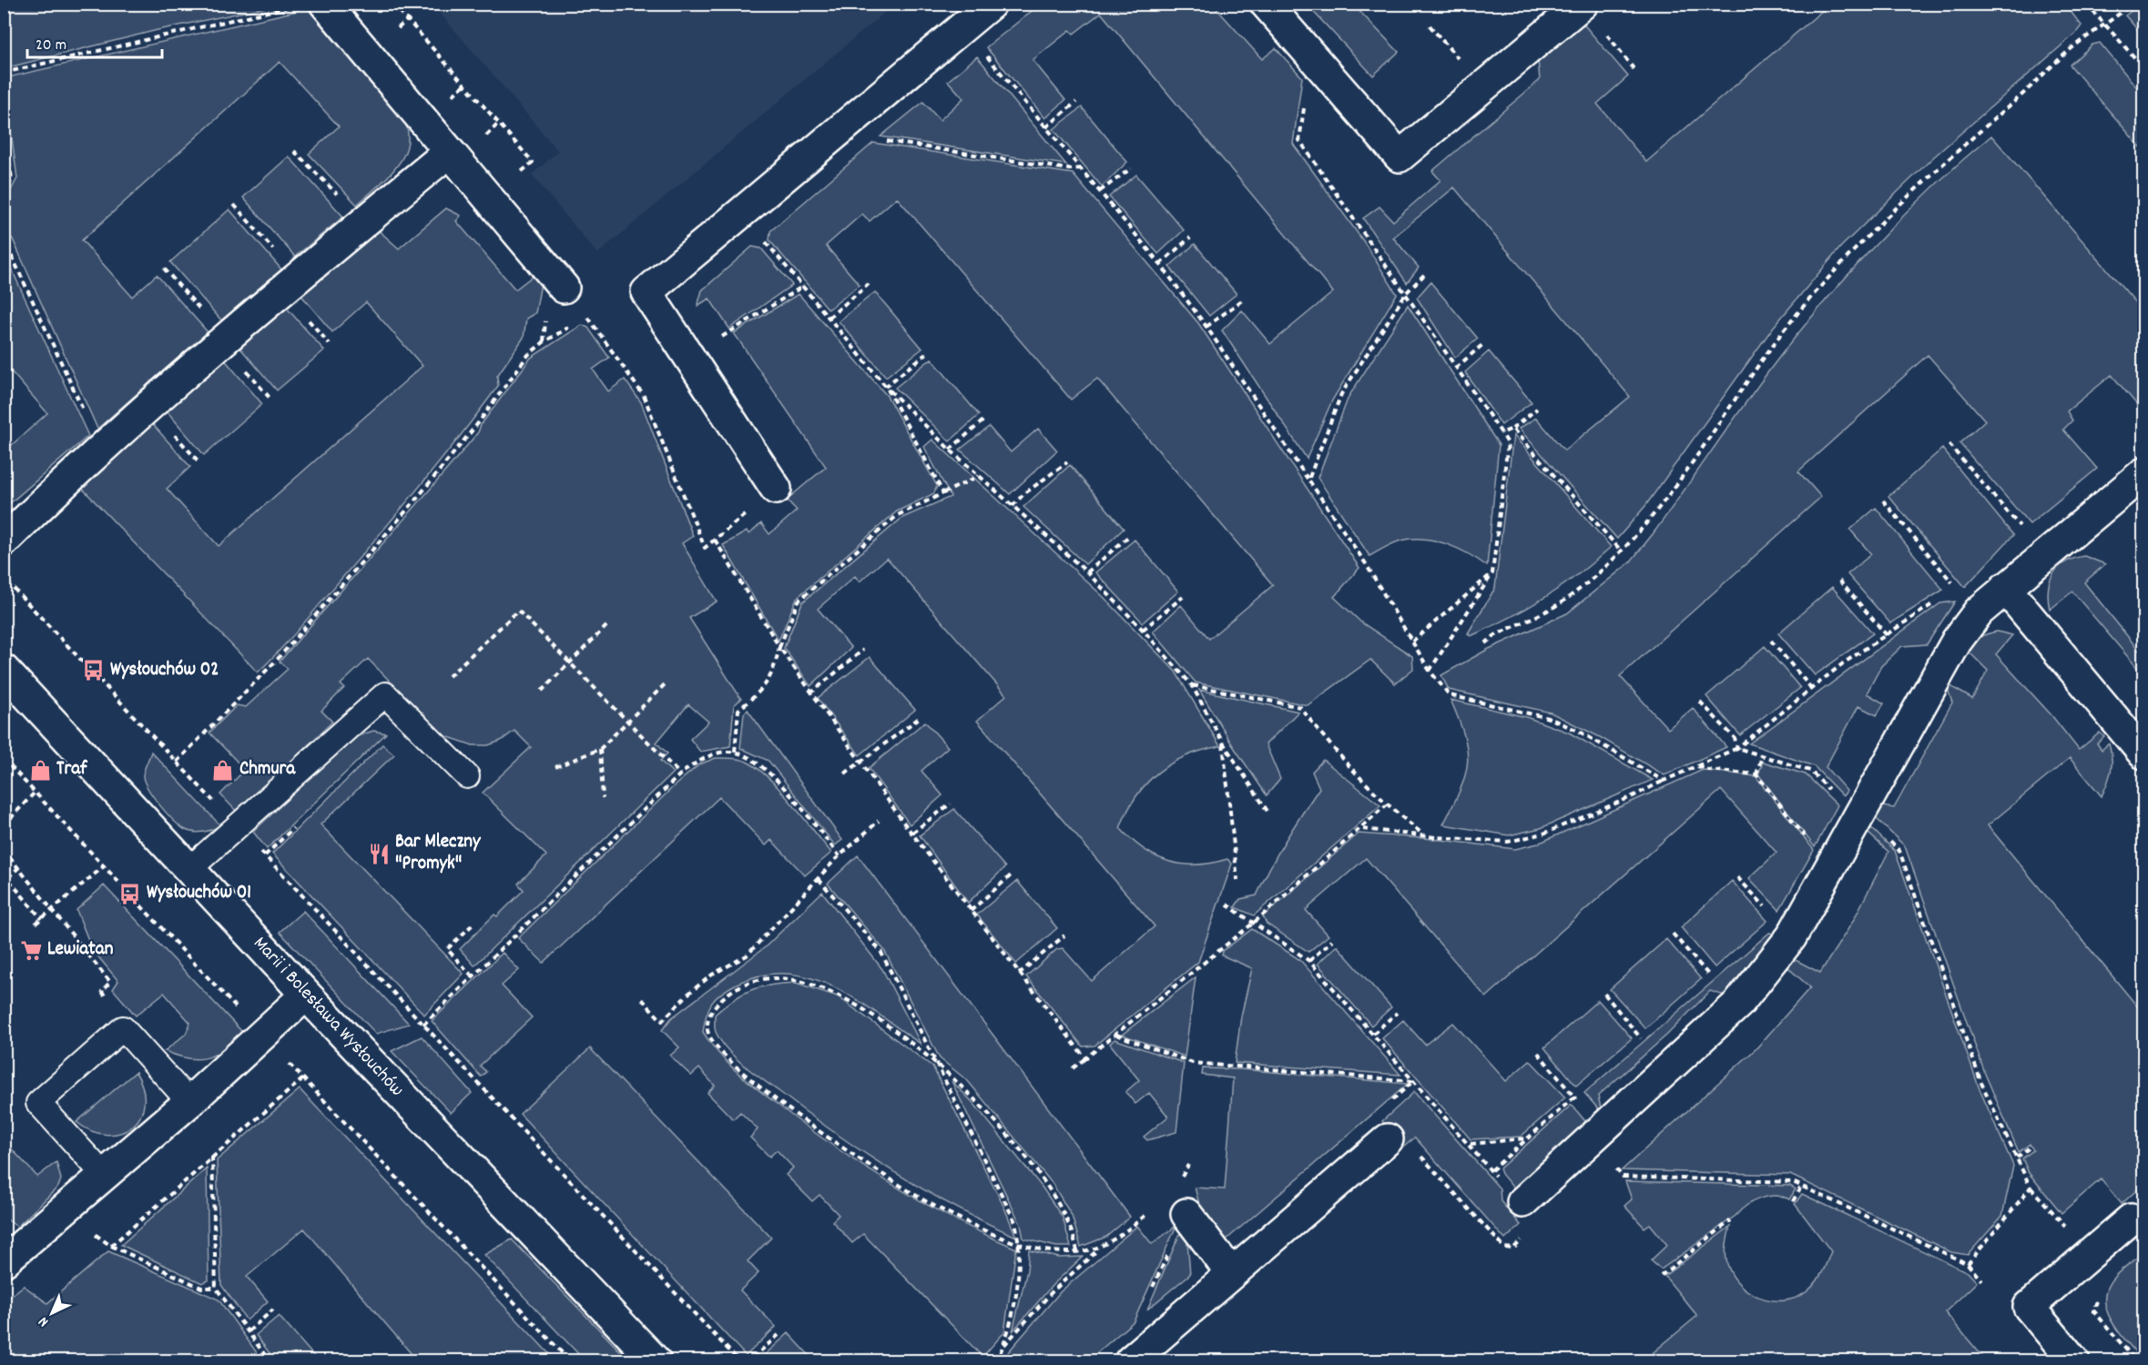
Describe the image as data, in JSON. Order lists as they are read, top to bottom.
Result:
{
  "streets": {
    "street": ["Marii i Bolesława Wysłouchów"]
  },
  "places": {
    "bus stop": ["Wysłouchów 02", "Wysłouchów 01"],
    "shop": ["Traf", "Chmura"],
    "restaurant": ["Bar Mleczny \"Promyk\""],
    "supermarket": ["Lewiatan"]
  },
  "scale_bar": "20 m",
  "north": "bottom left"
}
